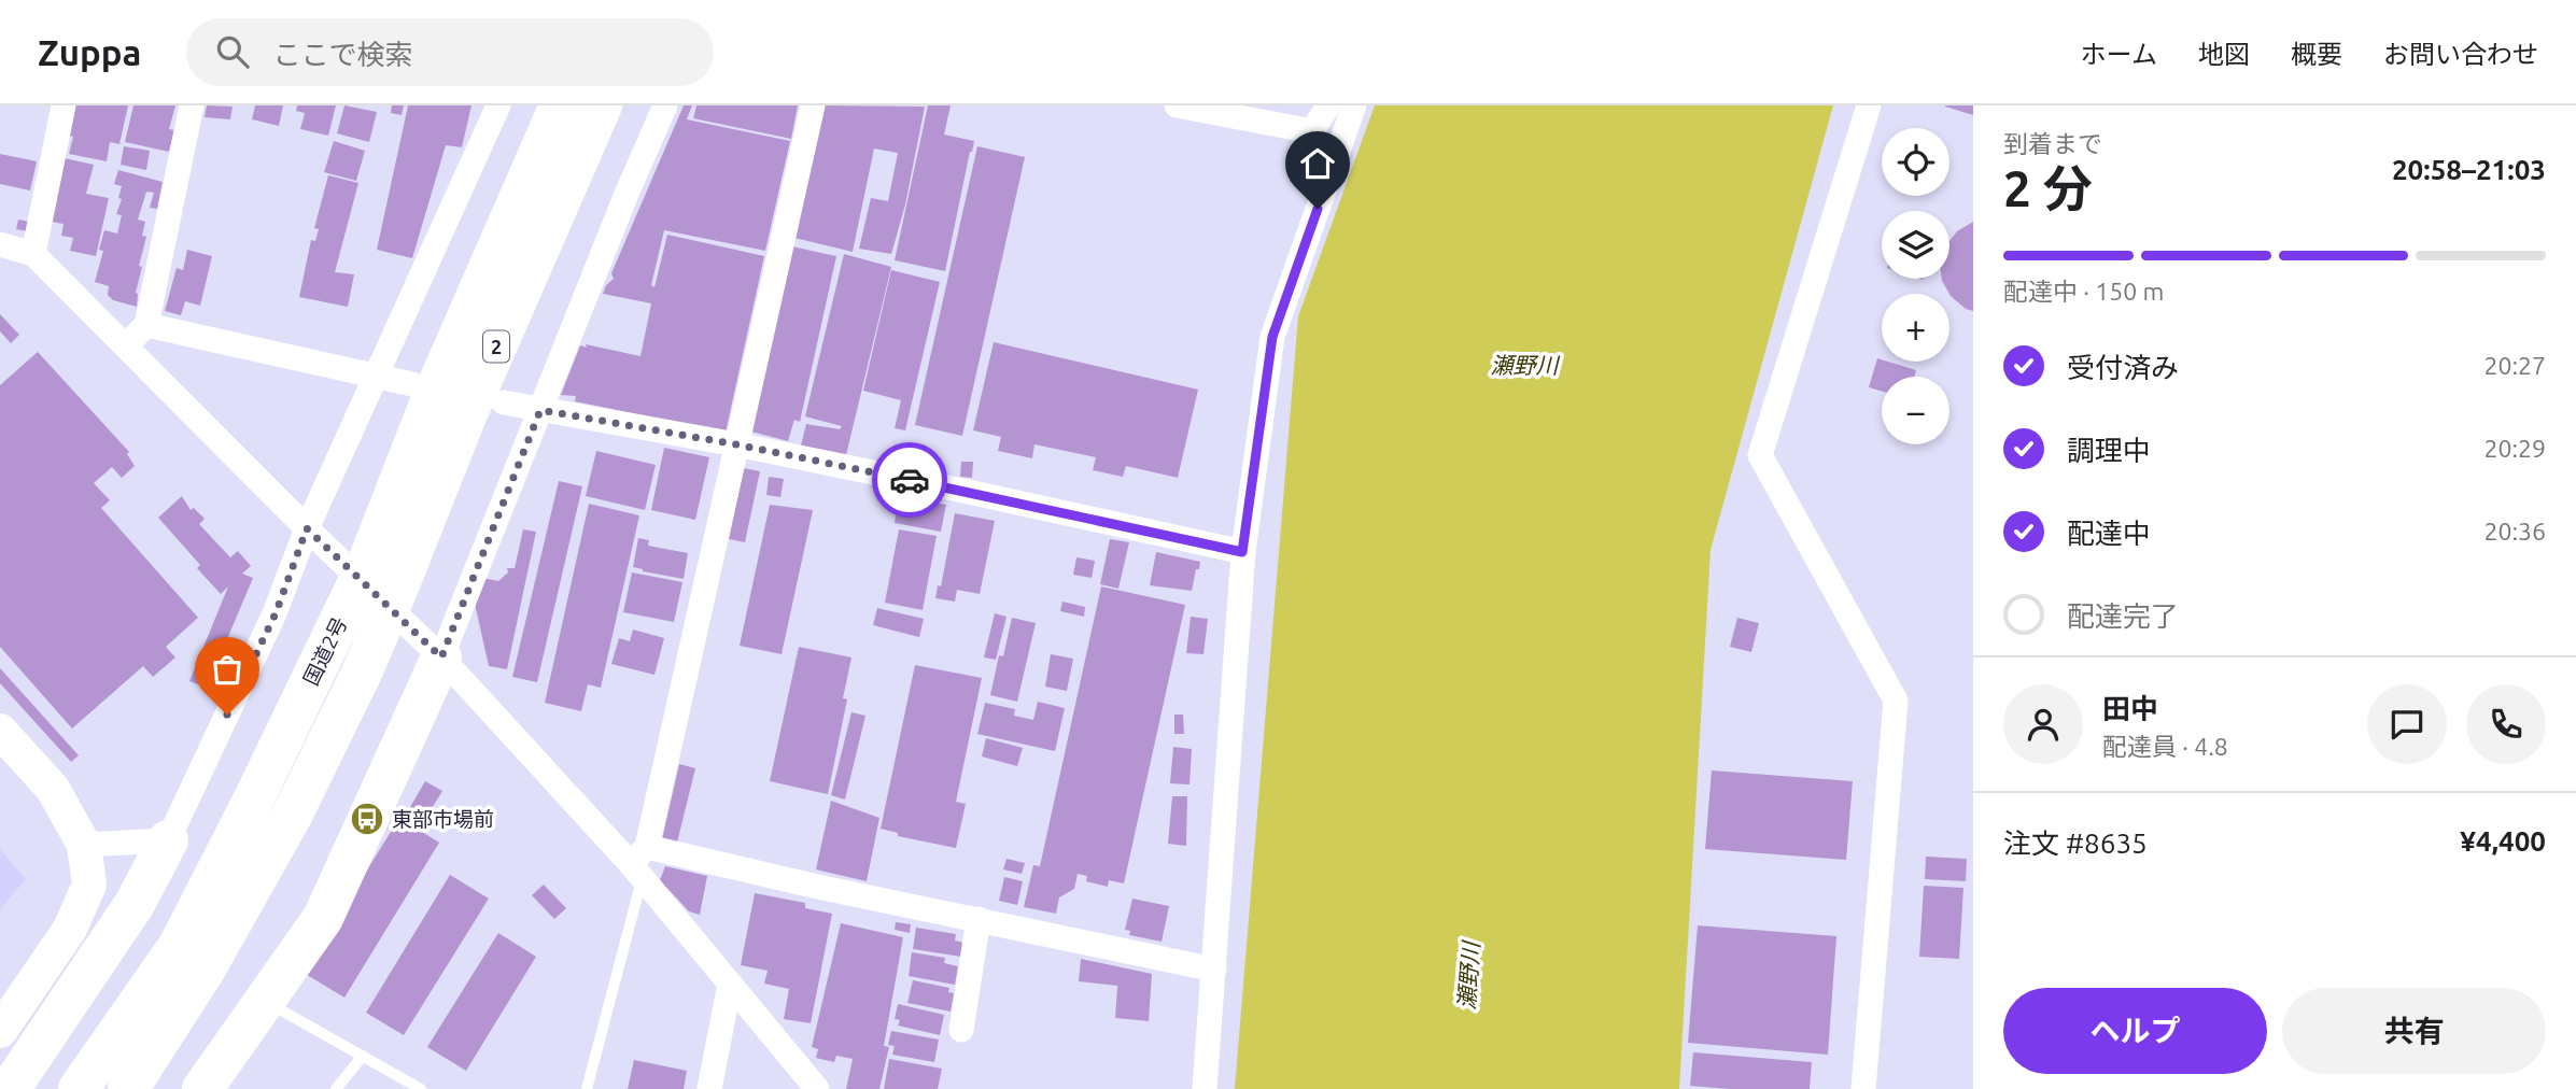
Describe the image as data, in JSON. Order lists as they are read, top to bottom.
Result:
{
  "streets": {
    "highway": ["2", "国道2号"]
  },
  "water": ["瀬野川"],
  "places": {
    "bus stop": ["東部市場前"]
  },
  "page": {
    "header": "Zuppa",
    "search": "ここで検索",
    "nav": [
      "ホーム",
      "地図",
      "概要",
      "お問い合わせ"
    ],
    "heading": ["2 分", "到着まで", "20:58–21:03"],
    "panel": [
      "田中",
      "配達員 · 4.8",
      "注文 #8635",
      "¥4,400"
    ],
    "map_buttons": ["+", "−"],
    "bar": "配達中 · 150 m",
    "list": [
      ["受付済み", "20:27"],
      ["調理中", "20:29"],
      ["配達中", "20:36"],
      "配達完了"
    ],
    "buttons": ["ヘルプ", "共有"]
  }
}
